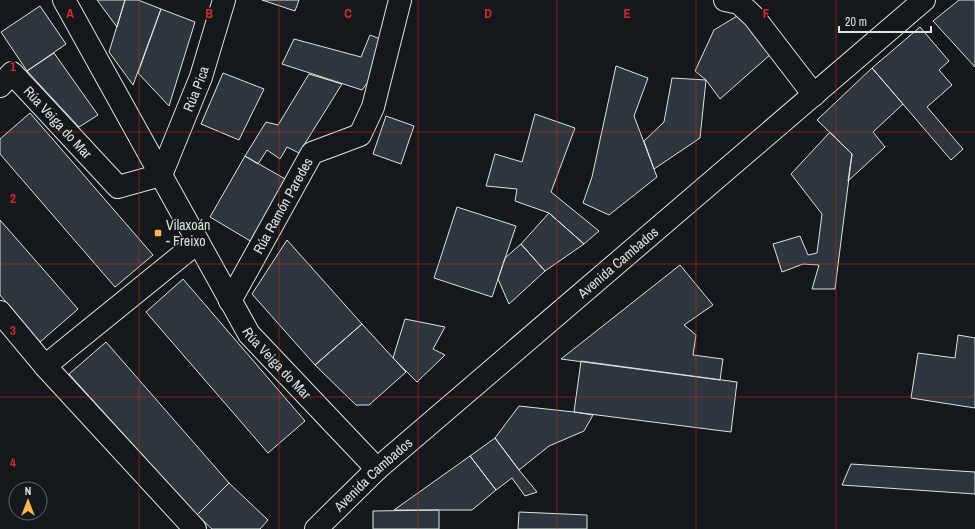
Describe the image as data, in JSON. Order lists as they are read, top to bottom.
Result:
{
  "streets": {
    "street": [
      "Rúa Pica",
      "Rúa Veiga do Mar",
      "Rúa Ramón Paredes",
      "Avenida Cambados"
    ]
  },
  "crossings": [
    ["Rúa Pica", "Rúa Veiga do Mar"],
    ["Rúa Veiga do Mar", "Rúa Ramón Paredes"],
    ["Rúa Veiga do Mar", "Avenida Cambados"]
  ],
  "places": {
    "transit": ["Vilaxoán - Freixo"]
  },
  "scale_bar": "20 m",
  "north": "top",
  "grid": {
    "columns": [
      "A",
      "B",
      "C",
      "D",
      "E",
      "F"
    ],
    "rows": [
      "1",
      "2",
      "3",
      "4"
    ]
  }
}
